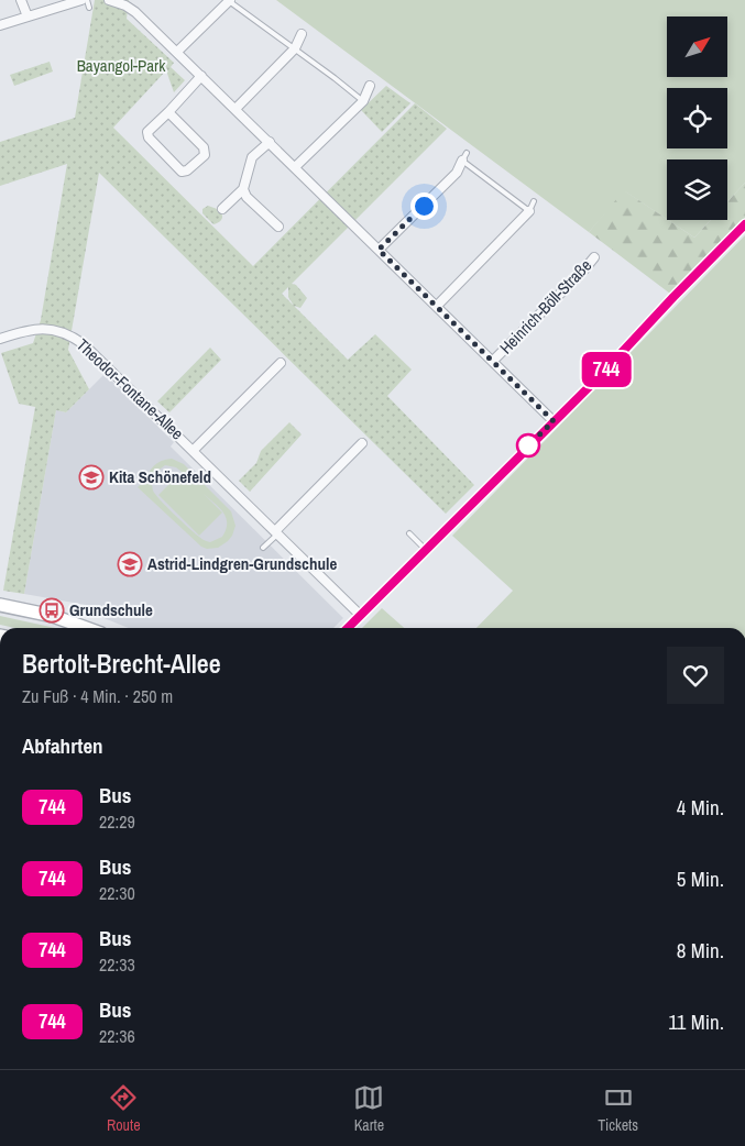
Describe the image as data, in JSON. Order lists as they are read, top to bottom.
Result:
{
  "streets": {
    "street": ["Heinrich-Böll-Straße", "Theodor-Fontane-Allee"]
  },
  "parks": ["Bayangol-Park"],
  "places": {
    "school or university": ["Kita Schönefeld", "Astrid-Lindgren-Grundschule"],
    "bus stop": ["Grundschule"]
  },
  "lines": ["bus line 744"],
  "north": "top right",
  "page": {
    "on_map": "744",
    "heading": [
      ["Bertolt-Brecht-Allee", "Zu Fuß · 4 Min. · 250 m"],
      "Abfahrten"
    ],
    "list": [
      {
        "mark": "744",
        "name": "Bus",
        "note": "22:29",
        "value": "4 Min."
      },
      {
        "mark": "744",
        "name": "Bus",
        "note": "22:30",
        "value": "5 Min."
      },
      {
        "mark": "744",
        "name": "Bus",
        "note": "22:33",
        "value": "8 Min."
      },
      {
        "mark": "744",
        "name": "Bus",
        "note": "22:36",
        "value": "11 Min."
      }
    ],
    "tabs": ["Route", "Karte", "Tickets"]
  }
}
